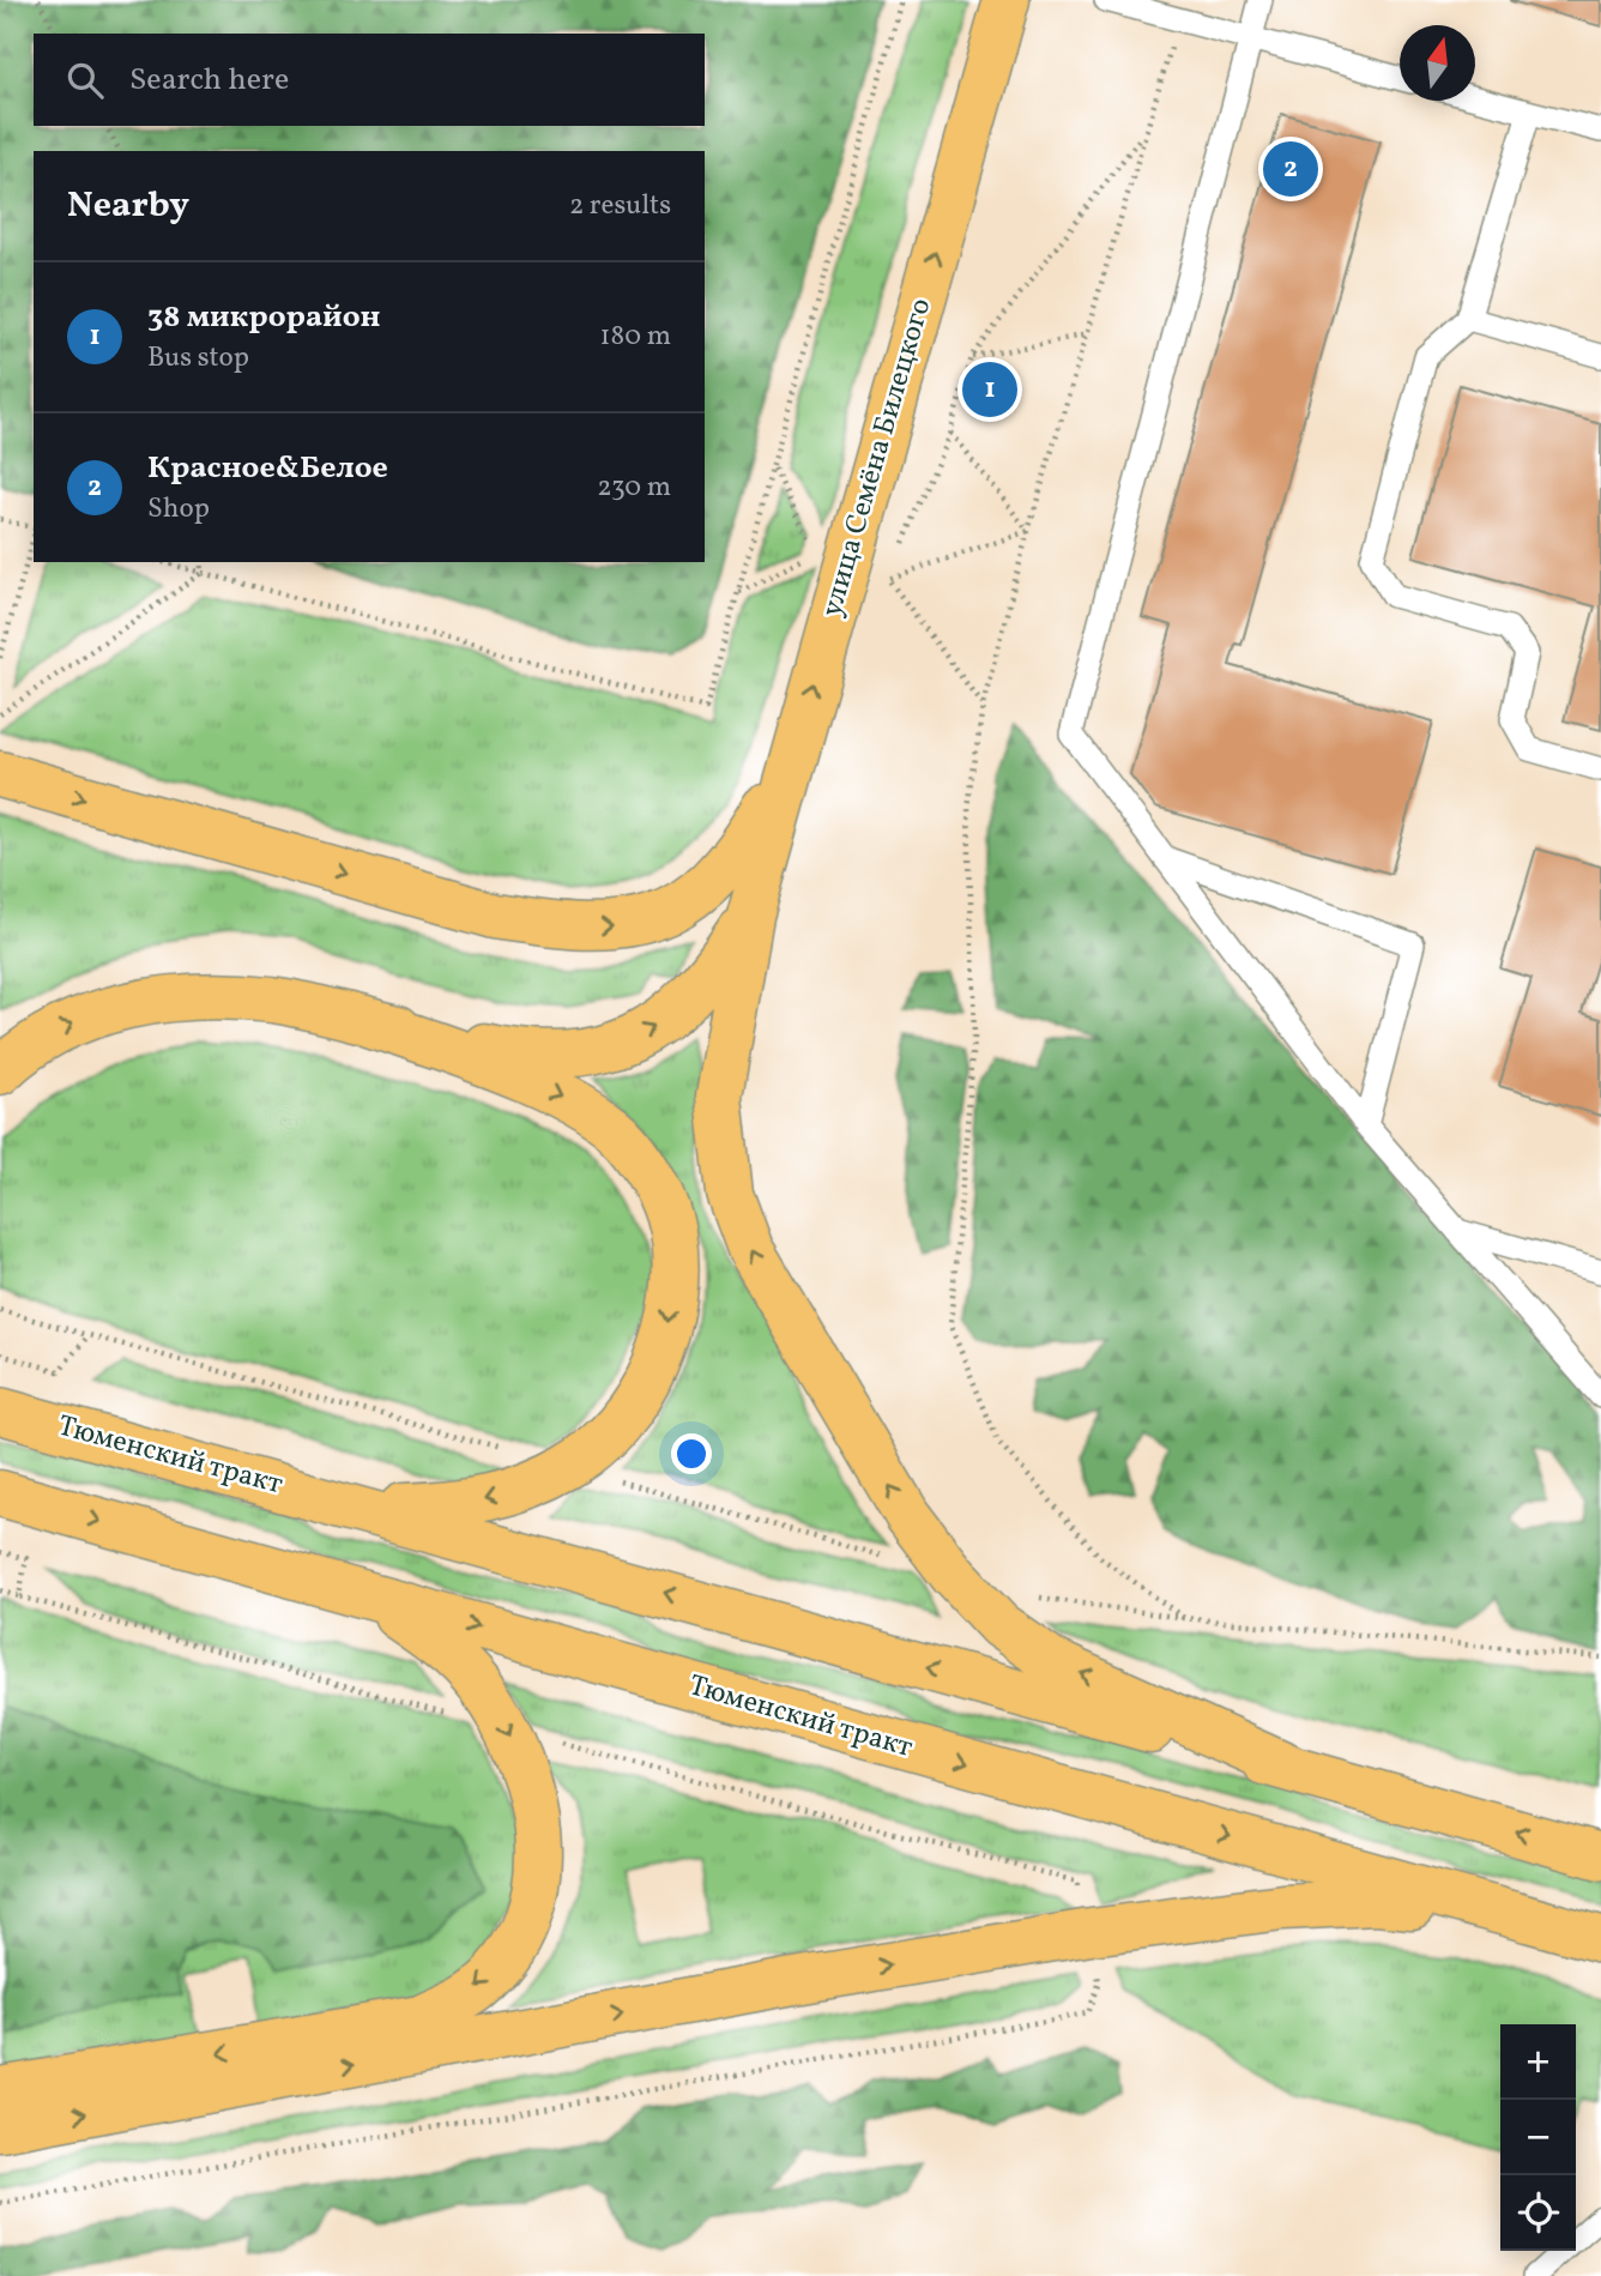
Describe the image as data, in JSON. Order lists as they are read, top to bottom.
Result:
{
  "streets": {
    "main road": ["улица Семёна Билецкого", "Тюменский тракт"]
  },
  "one_way": ["улица Семёна Билецкого"],
  "north": "top",
  "page": {
    "search": "Search here",
    "pins": ["2", "1"],
    "heading": ["Nearby", "2 results"],
    "list": [
      {
        "mark": "1",
        "name": "38 микрорайон",
        "note": "Bus stop",
        "value": "180 m"
      },
      {
        "mark": "2",
        "name": "Красное&Белое",
        "note": "Shop",
        "value": "230 m"
      }
    ],
    "map_buttons": ["+", "−"]
  }
}
